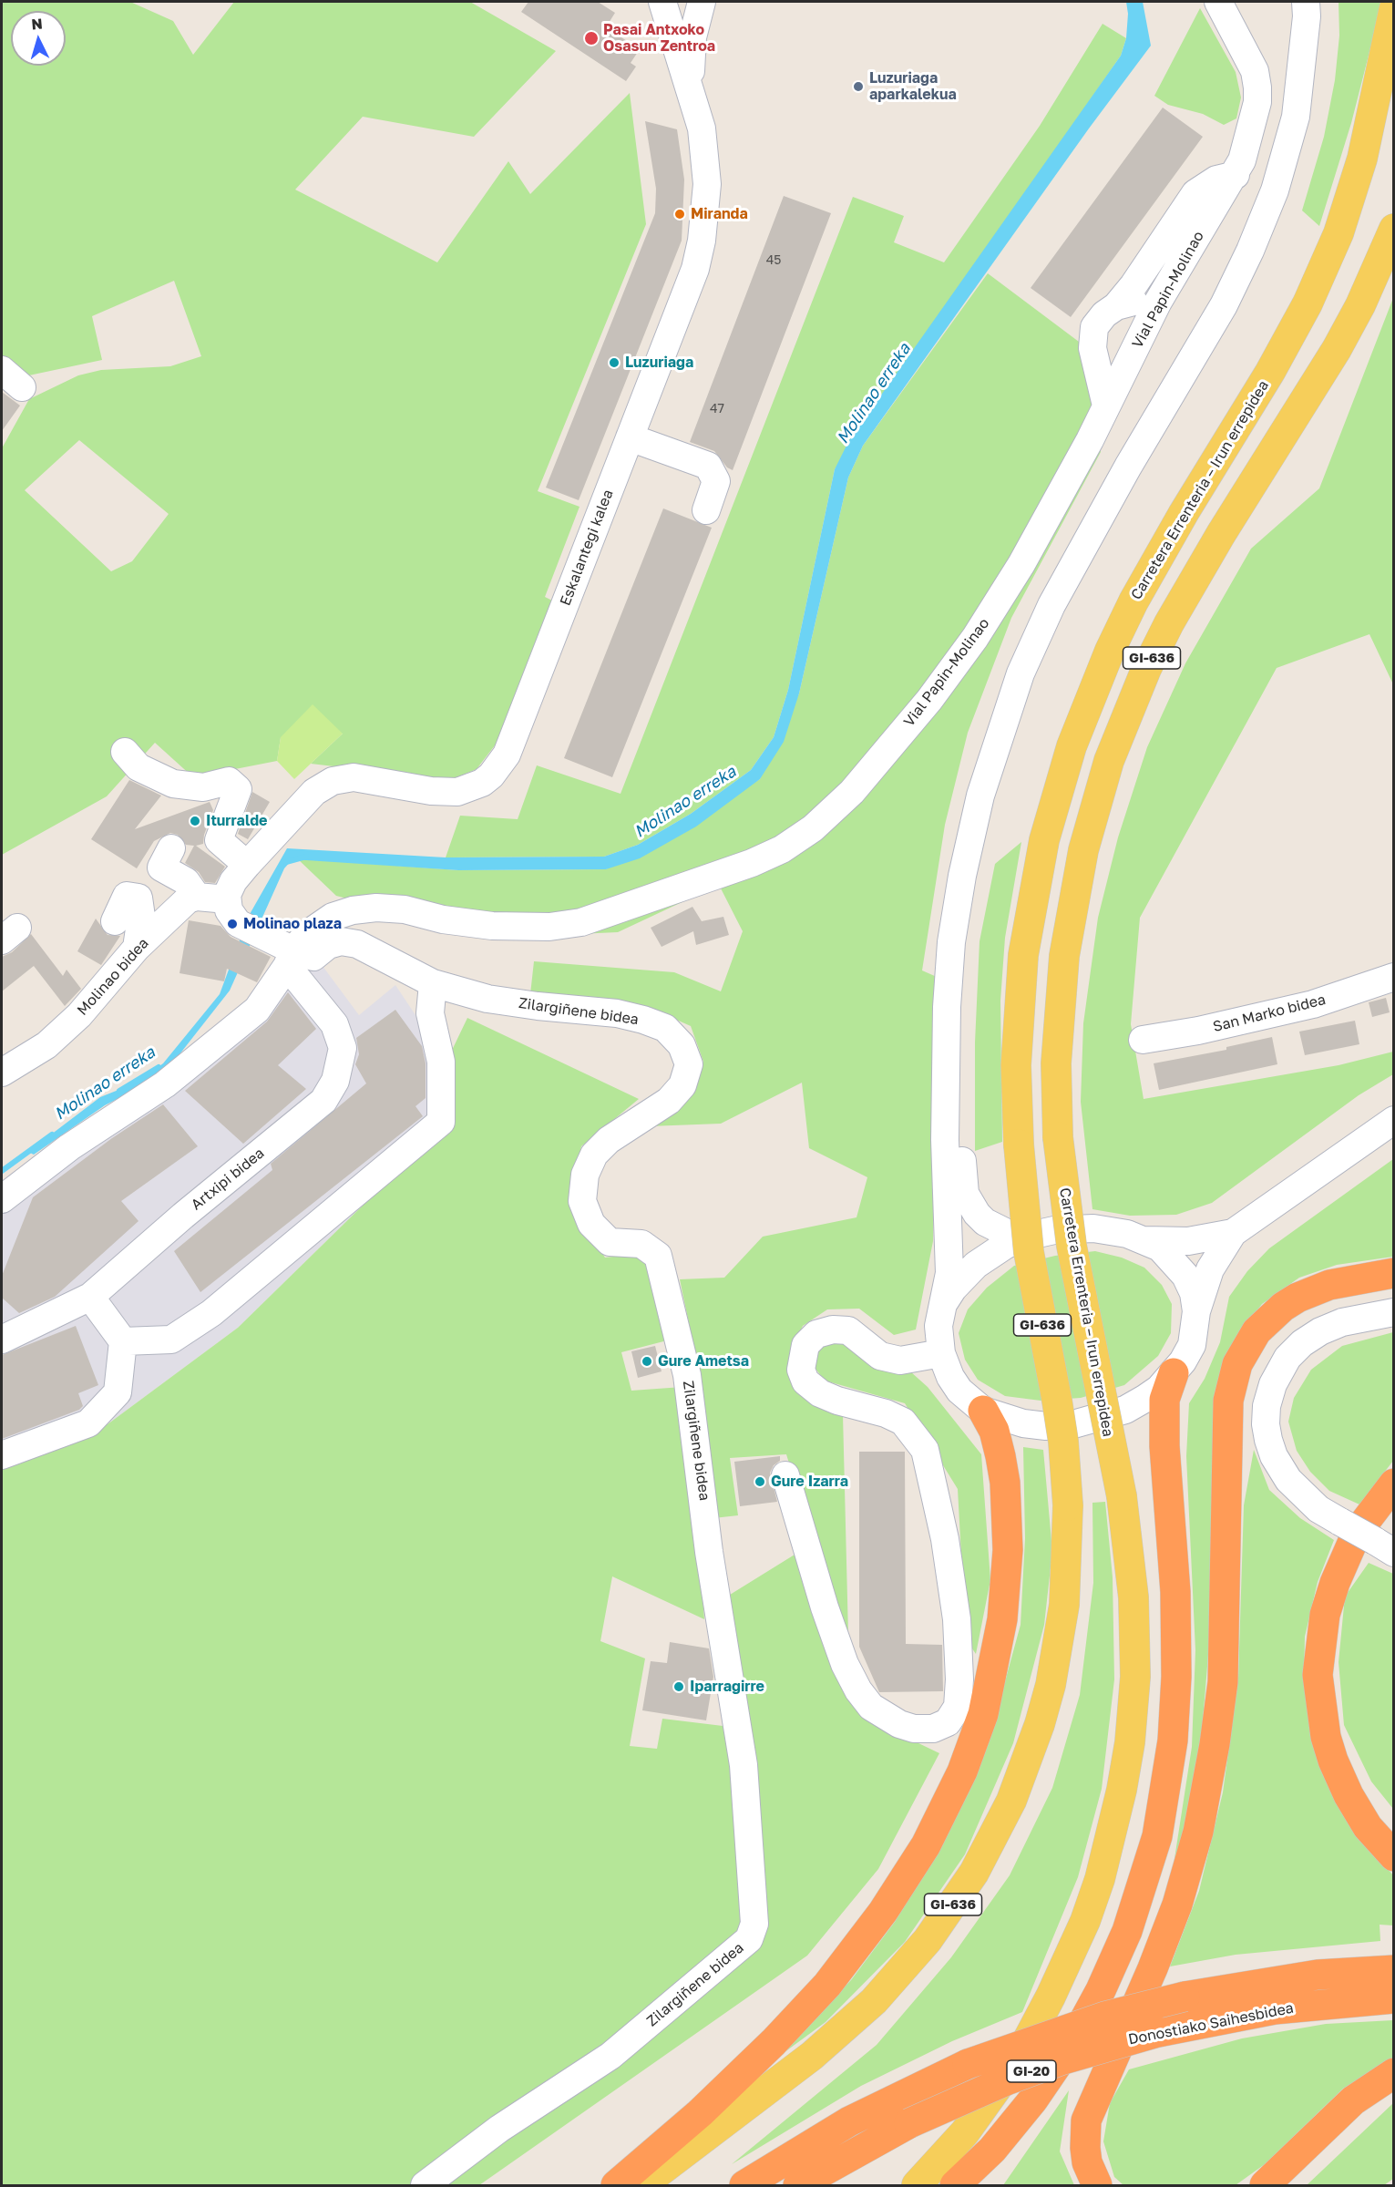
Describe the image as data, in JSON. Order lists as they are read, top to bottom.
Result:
{
  "streets": {
    "highway": ["Donostiako Saihesbidea", "GI-20"],
    "main road": ["Carretera Errenteria – Irun errepidea", "GI-636"],
    "street": [
      "Vial Papin-Molinao",
      "Eskalantegi kalea",
      "Molinao bidea",
      "Zilargiñene bidea",
      "San Marko bidea",
      "Artxipi bidea"
    ]
  },
  "crossings": [
    ["Vial Papin-Molinao", "Zilargiñene bidea"],
    ["Vial Papin-Molinao", "Artxipi bidea"],
    ["Eskalantegi kalea", "Artxipi bidea"],
    ["Zilargiñene bidea", "Artxipi bidea"]
  ],
  "water": ["Molinao erreka"],
  "places": [
    "Pasai Antxoko Osasun Zentroa",
    "Luzuriaga aparkalekua",
    "Miranda",
    "Luzuriaga",
    "Iturralde",
    "Molinao plaza",
    "Gure Ametsa",
    "Gure Izarra",
    "Iparragirre"
  ],
  "house_numbers": ["45", "47"],
  "north": "top"
}
